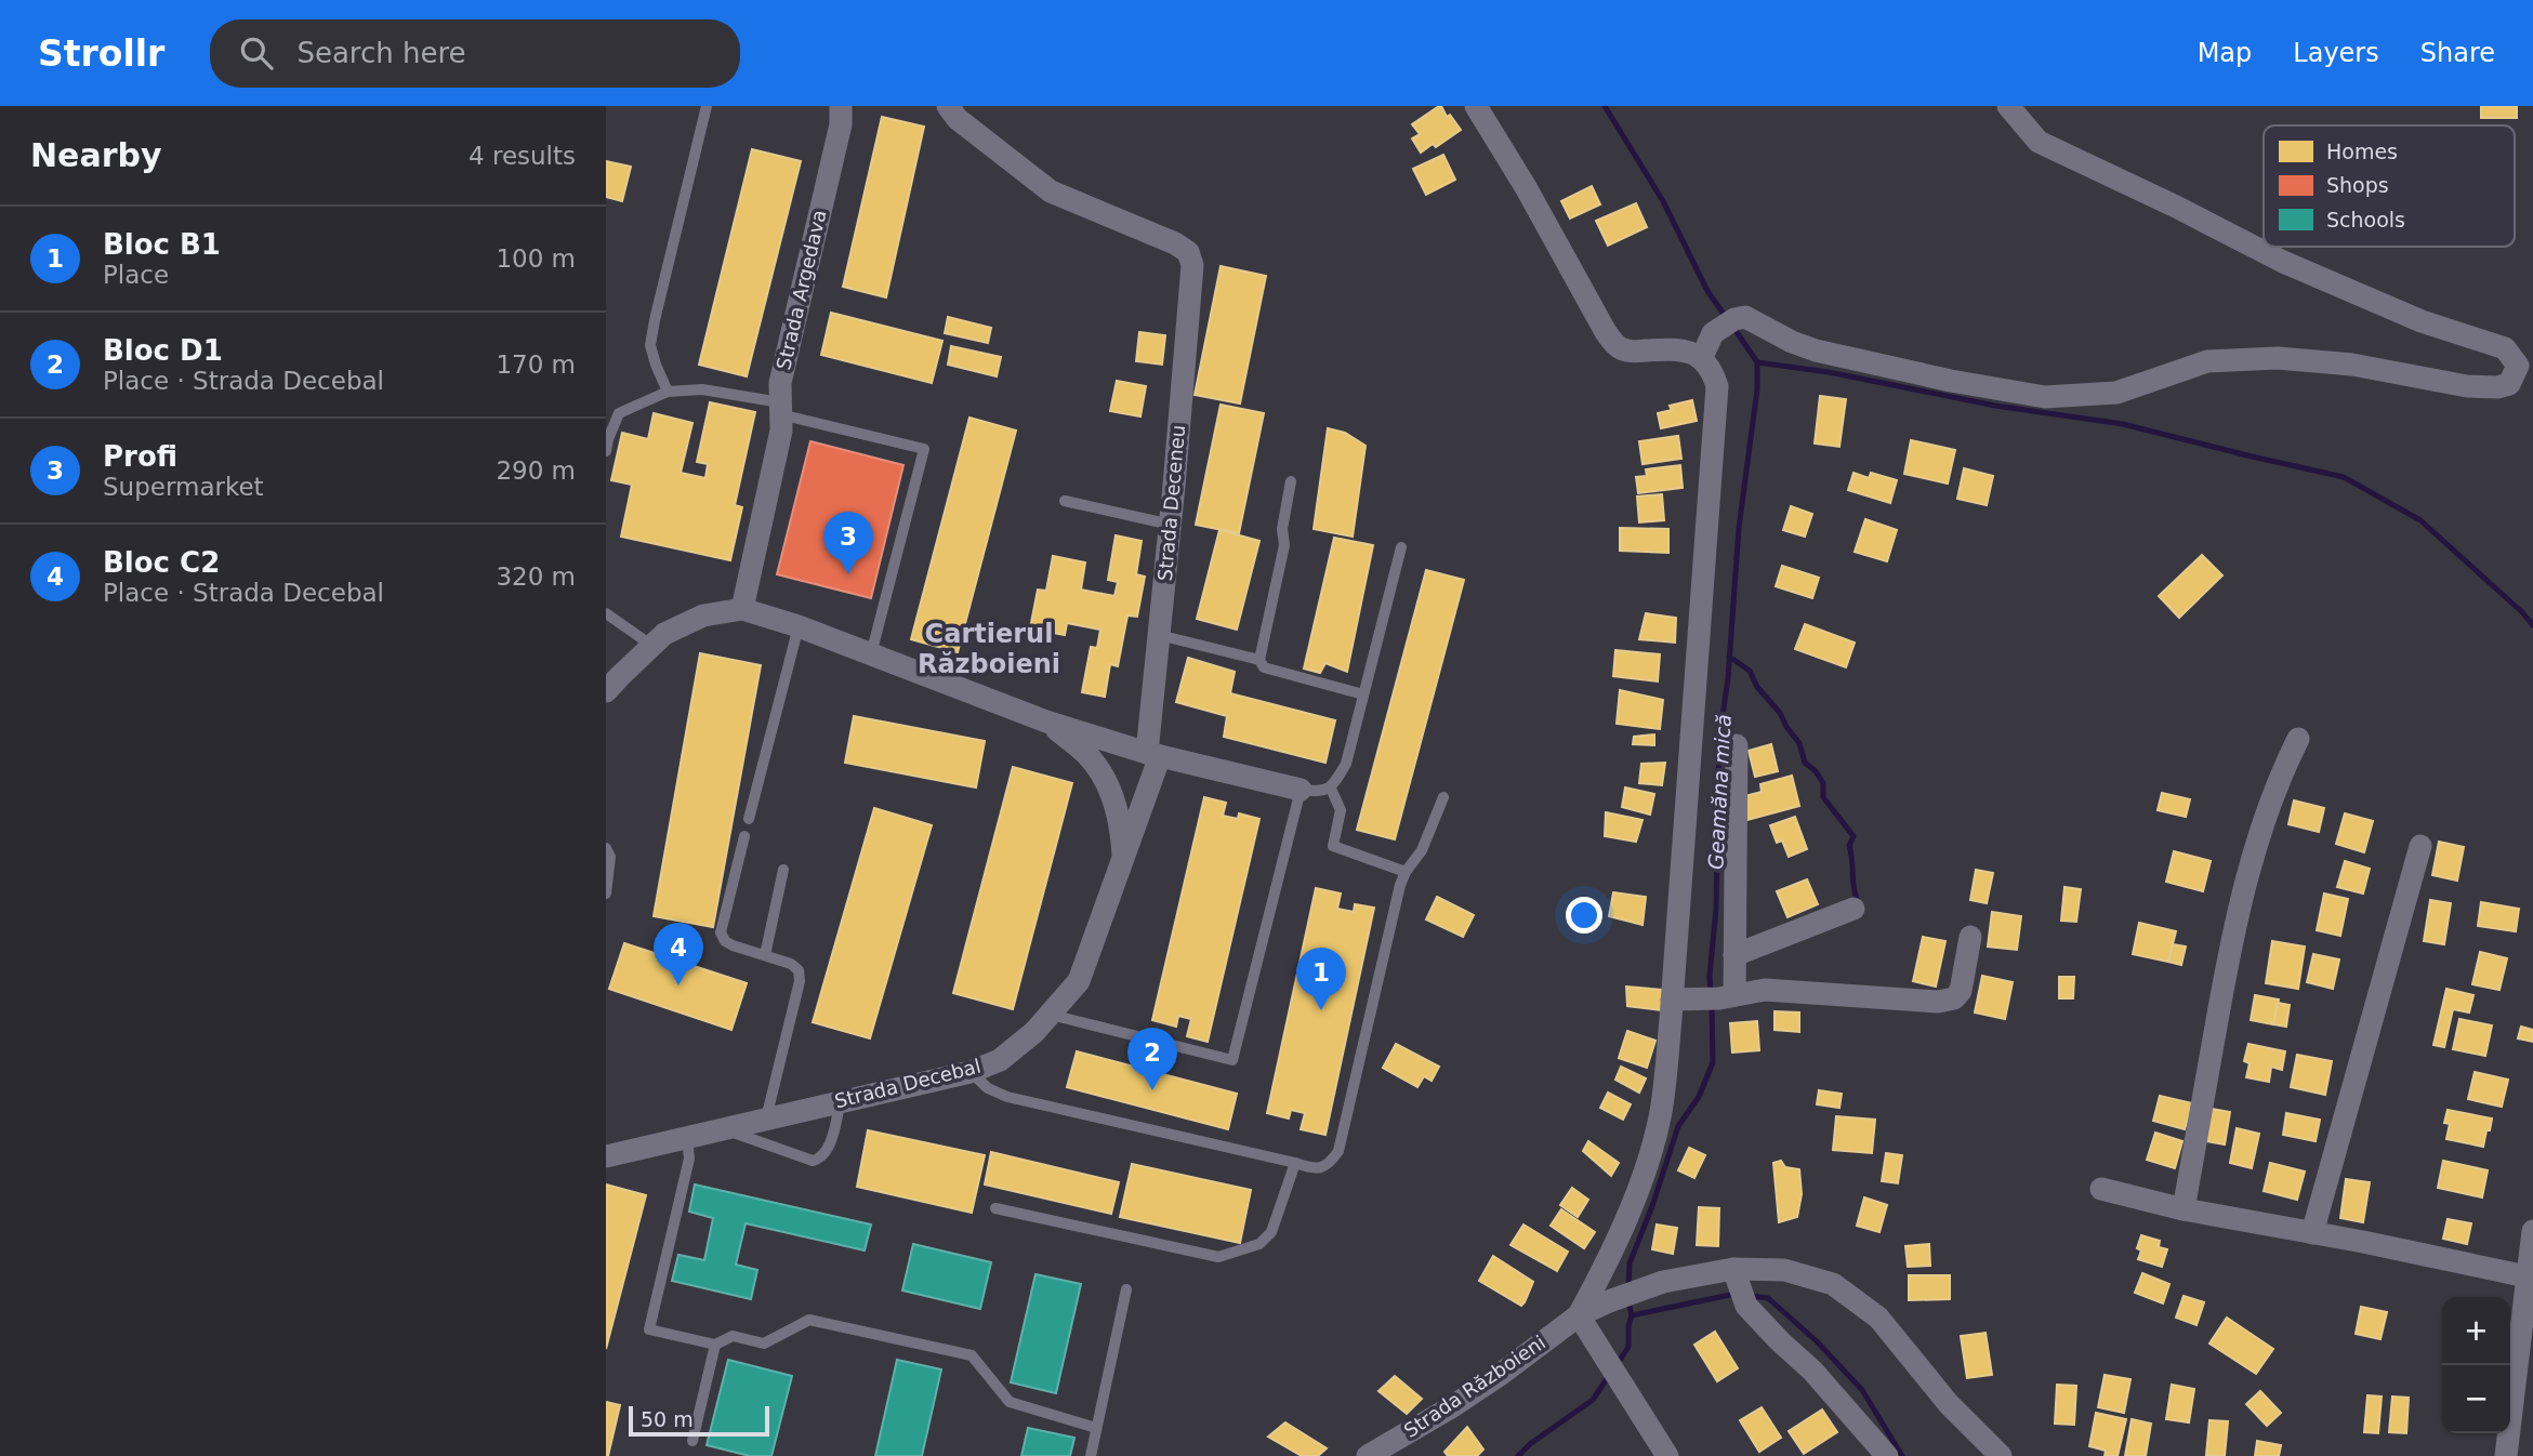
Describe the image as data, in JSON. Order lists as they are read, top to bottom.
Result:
{
  "streets": {
    "street": [
      "Strada Argedava",
      "Strada Deceneu",
      "Strada Decebal",
      "Strada Războieni"
    ]
  },
  "crossings": [
    ["Strada Deceneu", "Strada Decebal"]
  ],
  "districts": ["Cartierul Războieni"],
  "water": ["Geamăna mică"],
  "legend": ["Homes", "Shops", "Schools"],
  "scale_bar": "50 m",
  "page": {
    "header": "Strollr",
    "search": "Search here",
    "nav": ["Map", "Layers", "Share"],
    "heading": ["Nearby", "4 results"],
    "list": [
      {
        "mark": "1",
        "name": "Bloc B1",
        "note": "Place",
        "value": "100 m"
      },
      {
        "mark": "2",
        "name": "Bloc D1",
        "note": "Place · Strada Decebal",
        "value": "170 m"
      },
      {
        "mark": "3",
        "name": "Profi",
        "note": "Supermarket",
        "value": "290 m"
      },
      {
        "mark": "4",
        "name": "Bloc C2",
        "note": "Place · Strada Decebal",
        "value": "320 m"
      }
    ],
    "pins": [
      "3",
      "4",
      "1",
      "2"
    ],
    "map_buttons": ["+", "−"],
    "scale": "50 m"
  }
}
